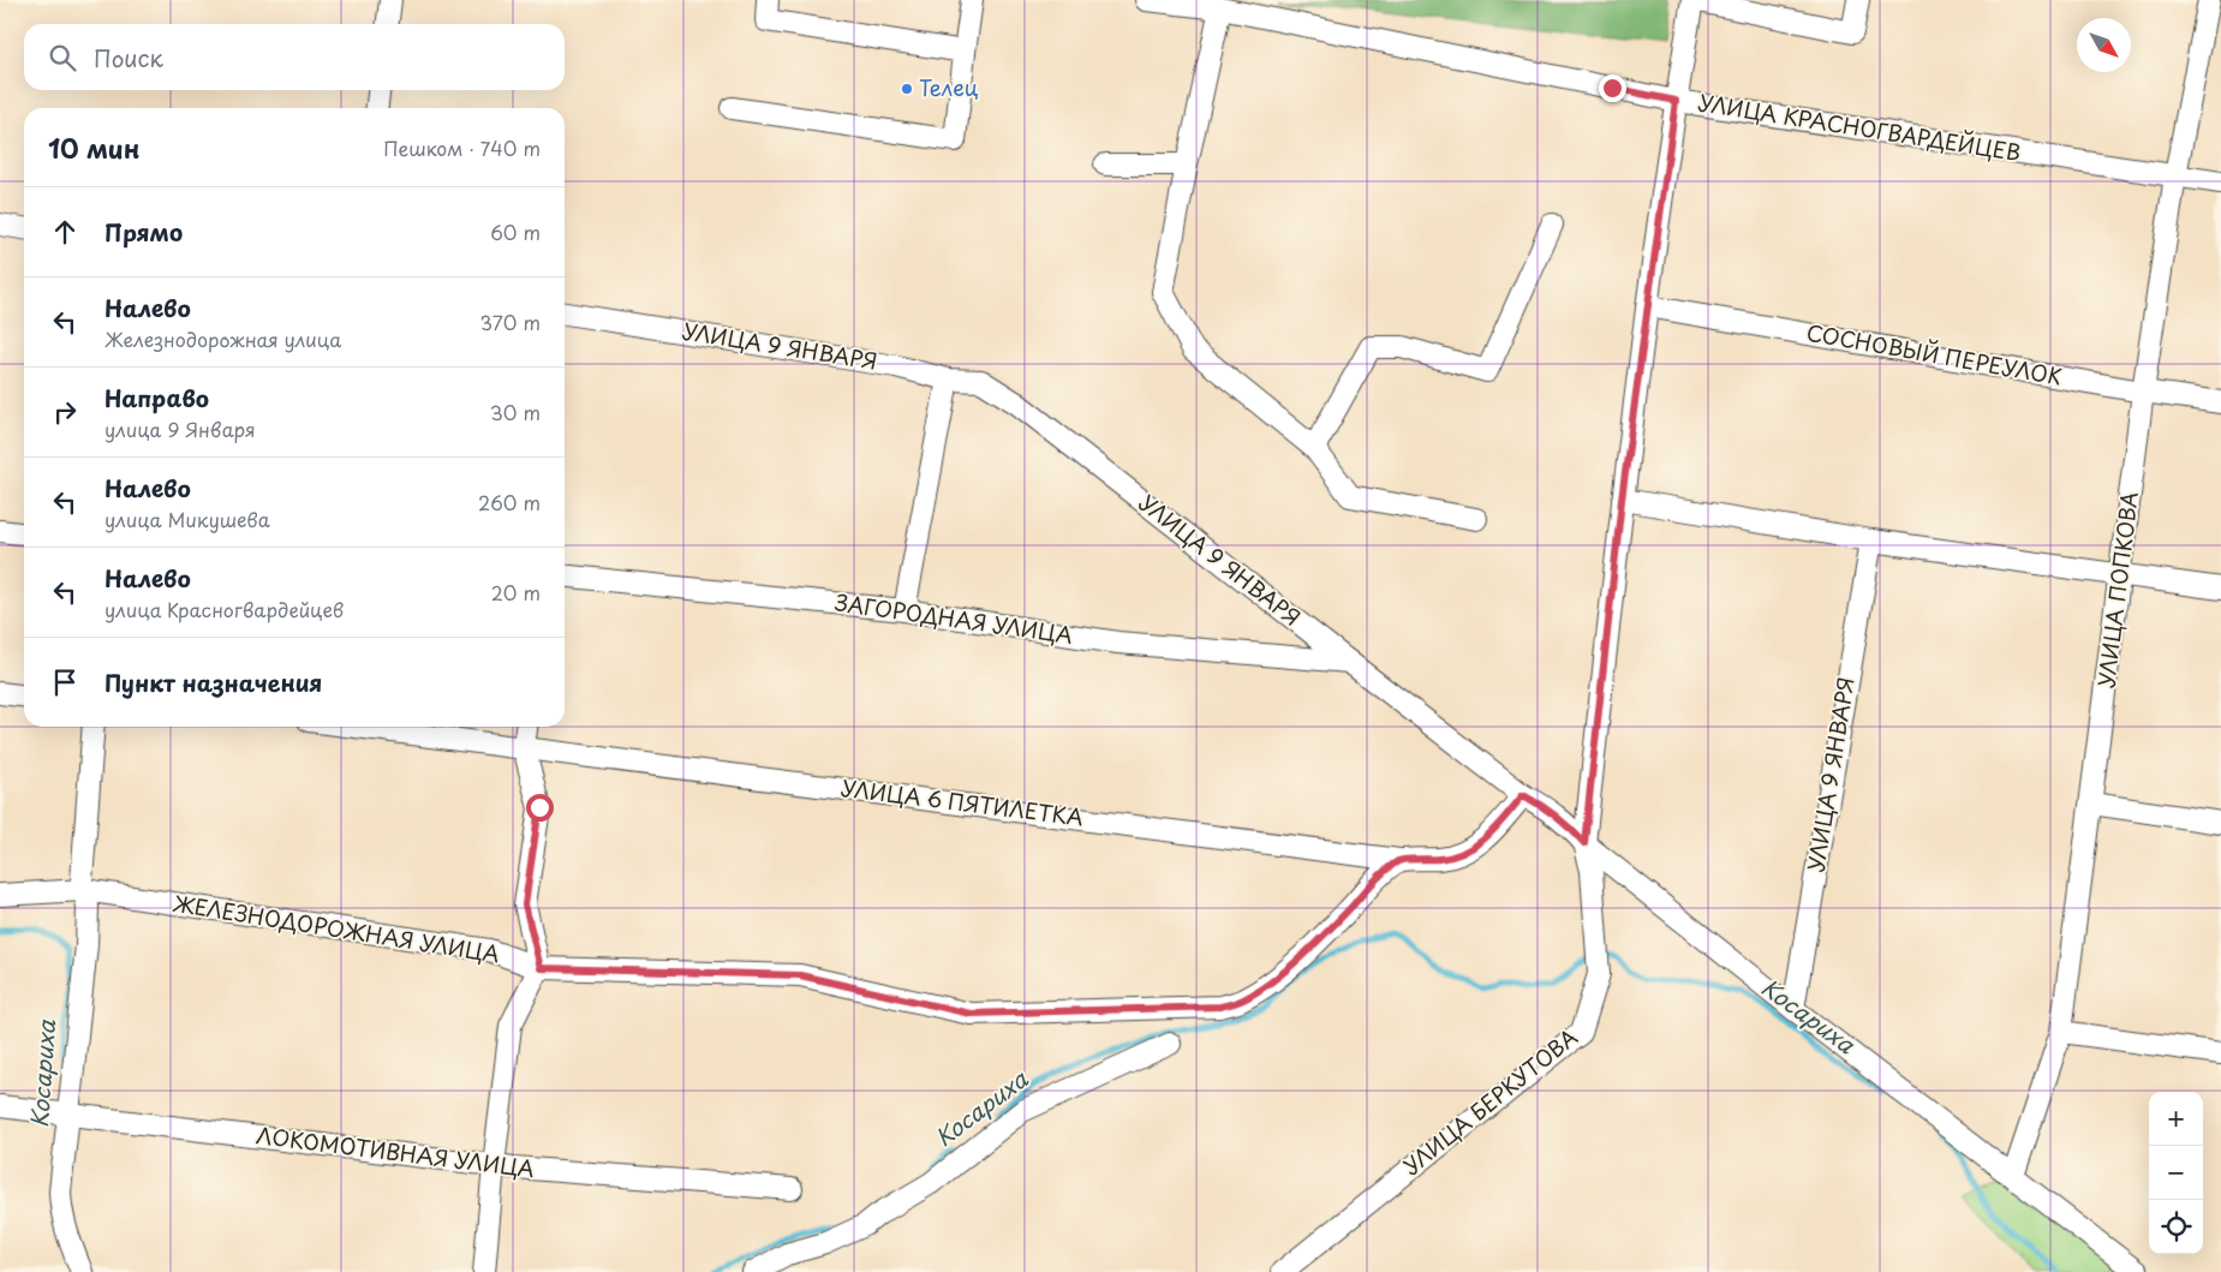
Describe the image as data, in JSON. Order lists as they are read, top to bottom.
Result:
{
  "streets": {
    "street": [
      "УЛИЦА КРАСНОГВАРДЕЙЦЕВ",
      "УЛИЦА 9 ЯНВАРЯ",
      "СОСНОВЫЙ ПЕРЕУЛОК",
      "УЛИЦА ПОПКОВА",
      "ЗАГОРОДНАЯ УЛИЦА",
      "УЛИЦА 6 ПЯТИЛЕТКА",
      "ЖЕЛЕЗНОДОРОЖНАЯ УЛИЦА",
      "УЛИЦА БЕРКУТОВА",
      "ЛОКОМОТИВНАЯ УЛИЦА"
    ]
  },
  "crossings": [
    ["УЛИЦА КРАСНОГВАРДЕЙЦЕВ", "УЛИЦА ПОПКОВА"],
    ["УЛИЦА 9 ЯНВАРЯ", "УЛИЦА ПОПКОВА"],
    ["УЛИЦА 9 ЯНВАРЯ", "ЗАГОРОДНАЯ УЛИЦА"],
    ["УЛИЦА 9 ЯНВАРЯ", "УЛИЦА БЕРКУТОВА"],
    ["СОСНОВЫЙ ПЕРЕУЛОК", "УЛИЦА ПОПКОВА"],
    ["УЛИЦА 6 ПЯТИЛЕТКА", "ЖЕЛЕЗНОДОРОЖНАЯ УЛИЦА"]
  ],
  "water": ["Косариха"],
  "places": ["Телец"],
  "north": "bottom right",
  "page": {
    "search": "Поиск",
    "heading": ["10 мин", "Пешком · 740 m"],
    "list": [
      ["Прямо", "60 m"],
      ["Налево", "Железнодорожная улица", "370 m"],
      ["Направо", "улица 9 Января", "30 m"],
      ["Налево", "улица Микушева", "260 m"],
      ["Налево", "улица Красногвардейцев", "20 m"],
      "Пункт назначения"
    ],
    "map_buttons": ["+", "−"]
  }
}
